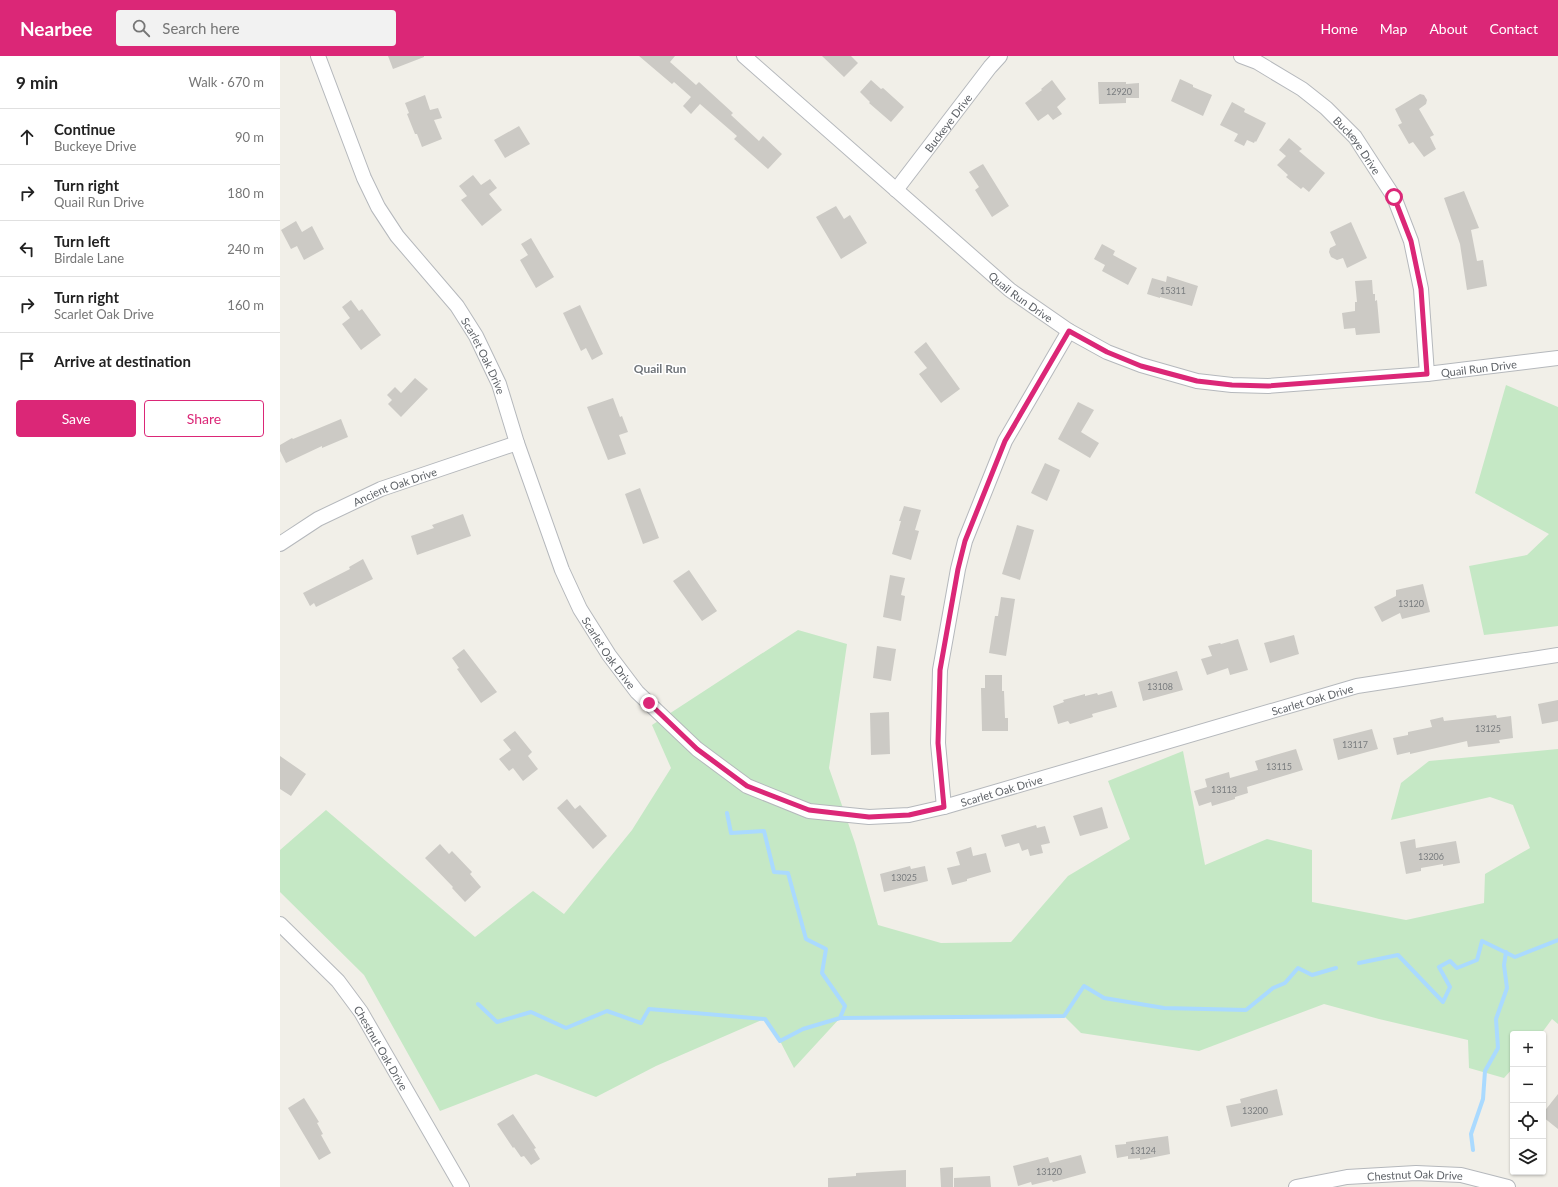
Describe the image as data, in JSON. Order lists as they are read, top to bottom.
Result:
{
  "streets": {
    "street": [
      "Buckeye Drive",
      "Quail Run Drive",
      "Scarlet Oak Drive",
      "Ancient Oak Drive",
      "Chestnut Oak Drive"
    ]
  },
  "crossings": [
    ["Buckeye Drive", "Quail Run Drive"],
    ["Scarlet Oak Drive", "Ancient Oak Drive"]
  ],
  "districts": ["Quail Run"],
  "house_numbers": [
    "12920",
    "15311",
    "13120",
    "13108",
    "13125",
    "13117",
    "13115",
    "13113",
    "13206",
    "13025",
    "13200",
    "13124",
    "13120"
  ],
  "page": {
    "header": "Nearbee",
    "search": "Search here",
    "nav": [
      "Home",
      "Map",
      "About",
      "Contact"
    ],
    "heading": ["9 min", "Walk · 670 m"],
    "list": [
      ["Continue", "Buckeye Drive", "90 m"],
      ["Turn right", "Quail Run Drive", "180 m"],
      ["Turn left", "Birdale Lane", "240 m"],
      ["Turn right", "Scarlet Oak Drive", "160 m"],
      "Arrive at destination"
    ],
    "buttons": ["Save", "Share"],
    "map_buttons": ["+", "−"]
  }
}
